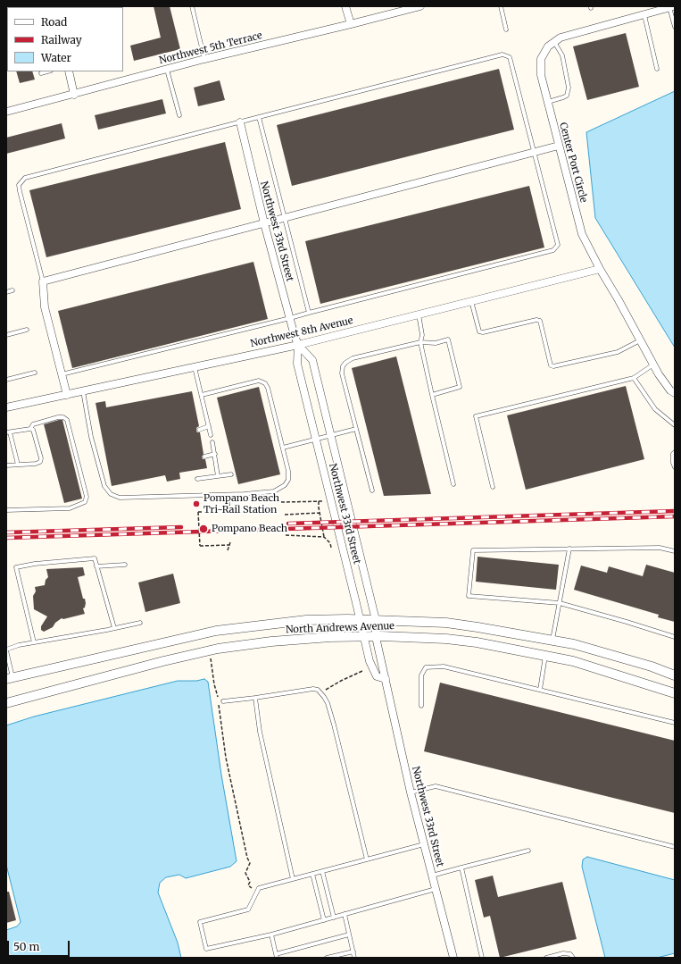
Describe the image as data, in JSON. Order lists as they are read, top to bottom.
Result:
{
  "streets": {
    "street": [
      "Northwest 5th Terrace",
      "Center Port Circle",
      "Northwest 33rd Street",
      "Northwest 8th Avenue",
      "North Andrews Avenue"
    ]
  },
  "crossings": [
    ["Center Port Circle", "Northwest 8th Avenue"],
    ["Northwest 33rd Street", "Northwest 8th Avenue"],
    ["Northwest 33rd Street", "North Andrews Avenue"]
  ],
  "places": ["Pompano Beach Tri-Rail Station", "Pompano Beach"],
  "legend": ["Road", "Railway", "Water"],
  "scale_bar": "50 m"
}
